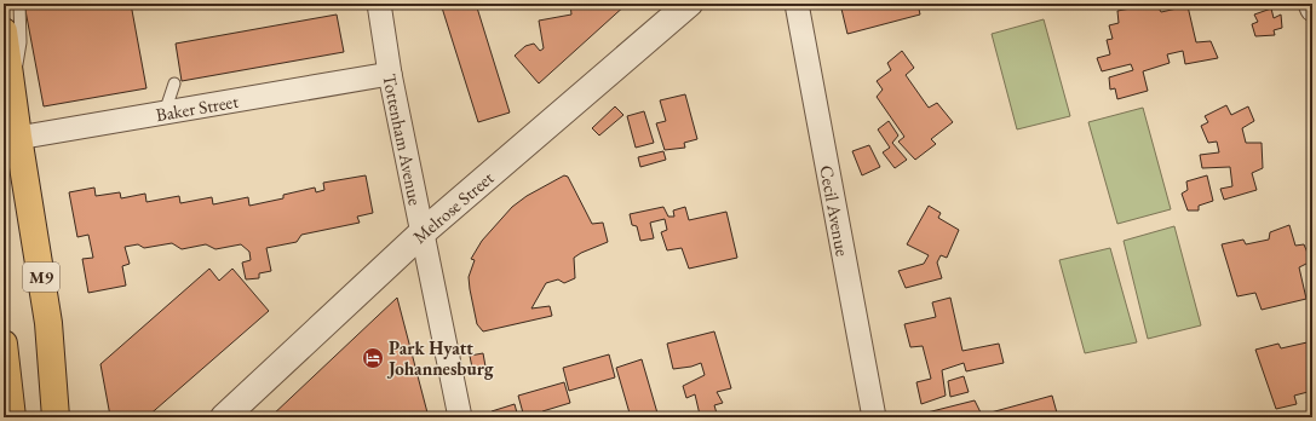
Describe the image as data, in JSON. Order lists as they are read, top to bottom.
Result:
{
  "streets": {
    "main road": ["M9"],
    "street": [
      "Baker Street",
      "Tottenham Avenue",
      "Melrose Street",
      "Cecil Avenue"
    ]
  },
  "crossings": [
    ["Baker Street", "Tottenham Avenue"],
    ["Baker Street", "M9"],
    ["Tottenham Avenue", "Melrose Street"]
  ],
  "places": {
    "hotel": ["Park Hyatt Johannesburg"]
  }
}
